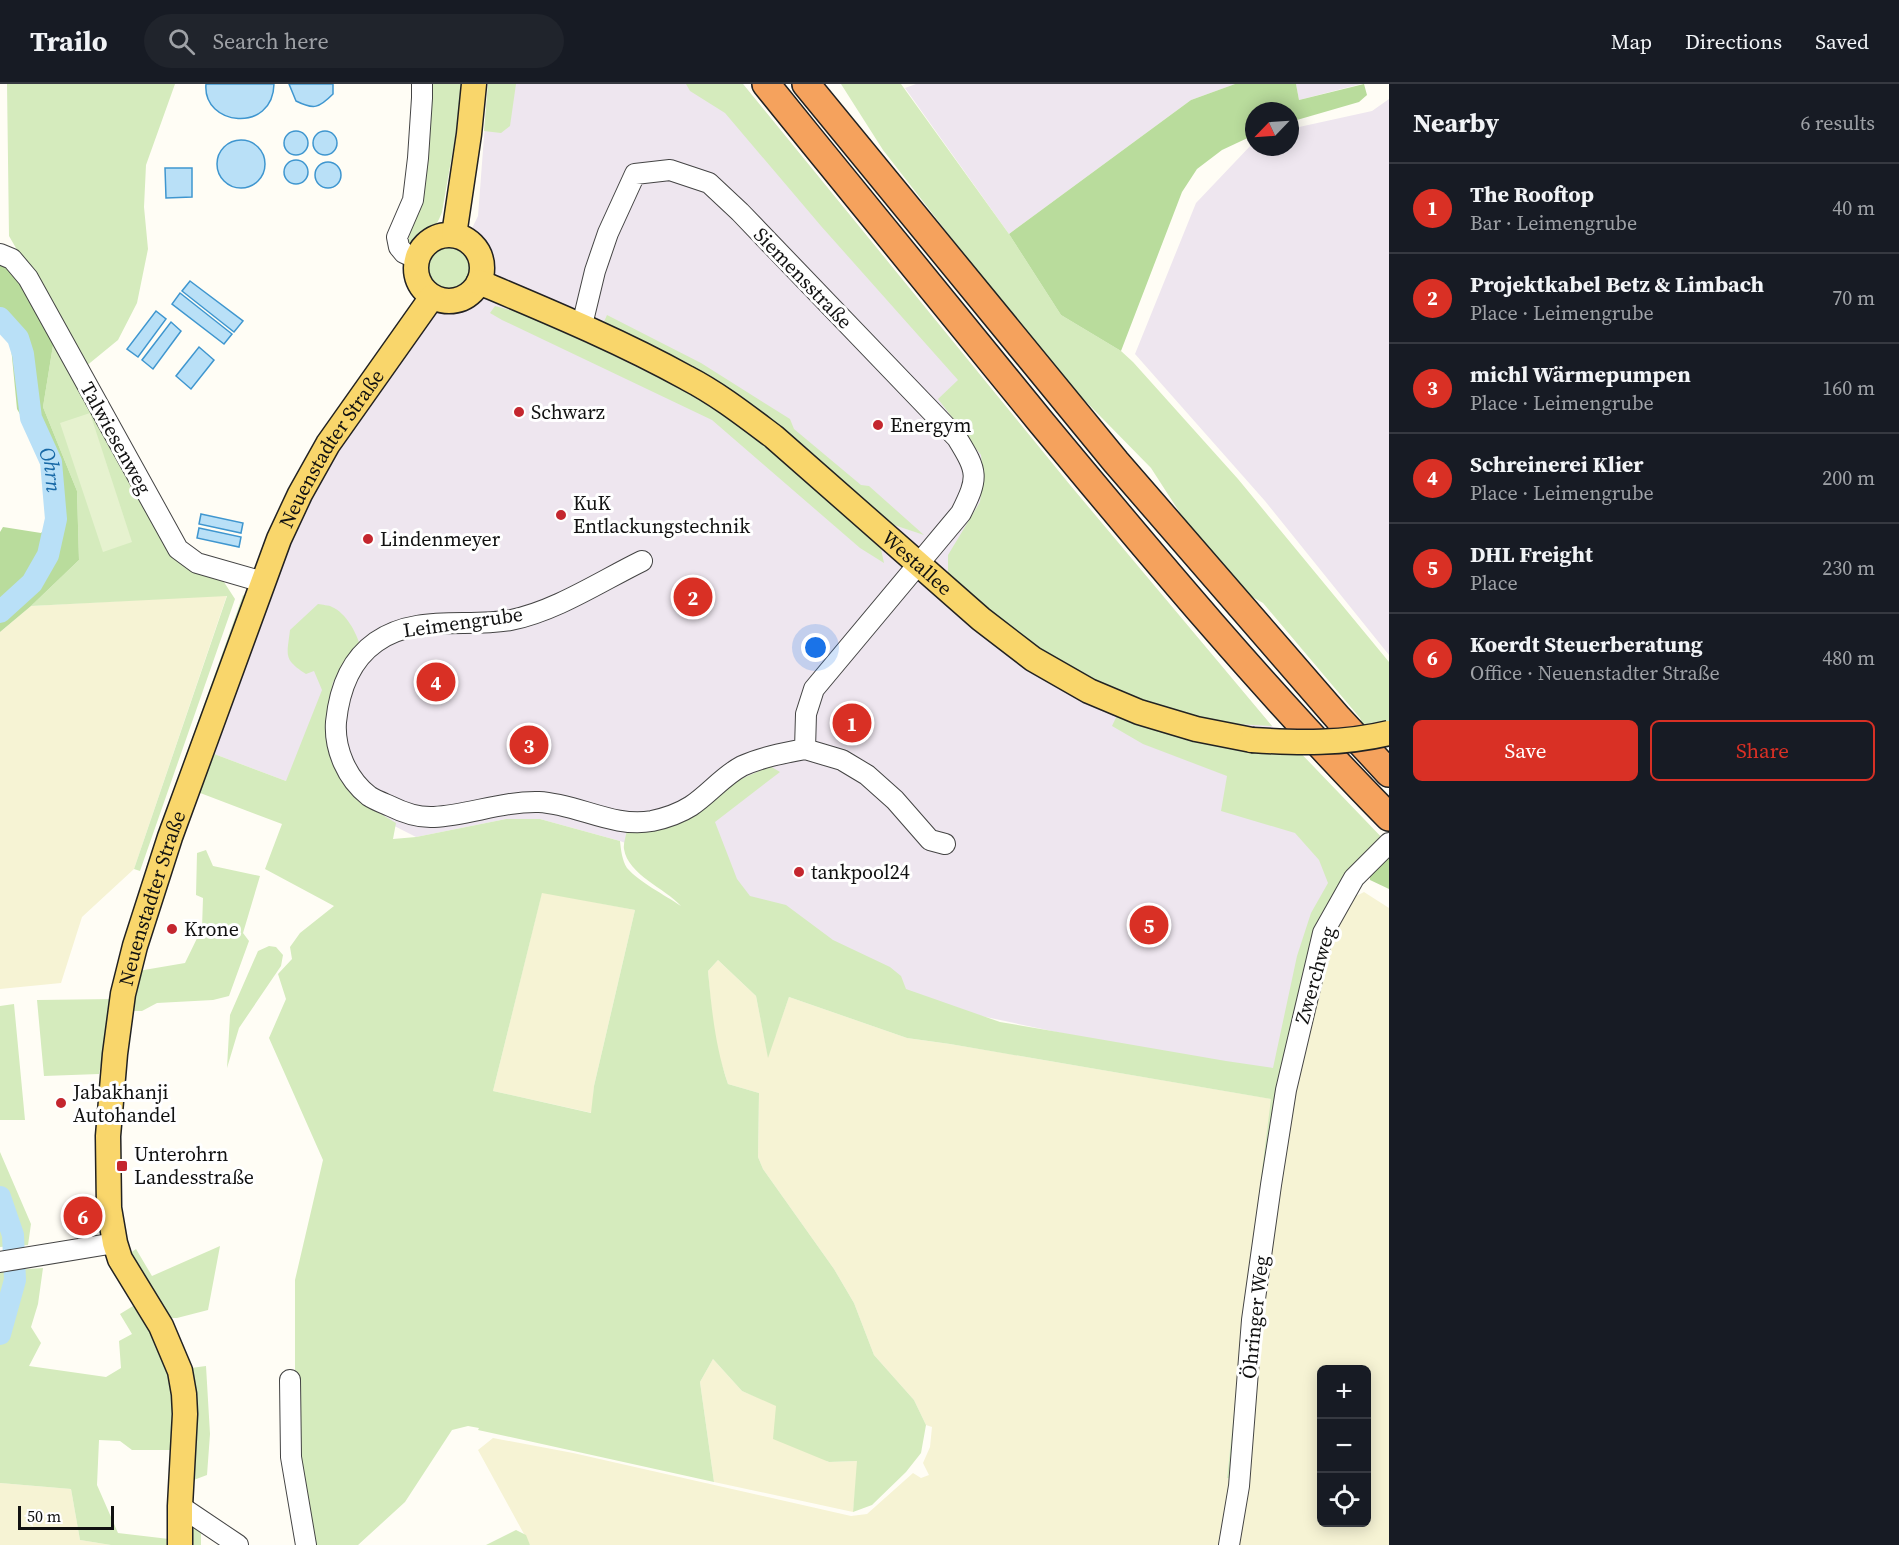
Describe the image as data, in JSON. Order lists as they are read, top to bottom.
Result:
{
  "streets": {
    "main road": ["Neuenstadter Straße", "Westallee"],
    "street": [
      "Siemensstraße",
      "Talwiesenweg",
      "Leimengrube",
      "Zwerchweg",
      "Öhringer Weg"
    ]
  },
  "crossings": [
    ["Siemensstraße", "Westallee"],
    ["Talwiesenweg", "Neuenstadter Straße"],
    ["Neuenstadter Straße", "Westallee"],
    ["Zwerchweg", "Öhringer Weg"]
  ],
  "water": ["Ohrn"],
  "places": {
    "other": [
      "Schwarz",
      "Energym",
      "KuK Entlackungstechnik",
      "Lindenmeyer",
      "tankpool24",
      "Krone",
      "Jabakhanji Autohandel"
    ],
    "transit": ["Unterohrn Landesstraße"]
  },
  "scale_bar": "50 m",
  "north": "bottom left",
  "page": {
    "header": "Trailo",
    "search": "Search here",
    "nav": ["Map", "Directions", "Saved"],
    "heading": ["Nearby", "6 results"],
    "list": [
      {
        "mark": "1",
        "name": "The Rooftop",
        "note": "Bar · Leimengrube",
        "value": "40 m"
      },
      {
        "mark": "2",
        "name": "Projektkabel Betz & Limbach",
        "note": "Place · Leimengrube",
        "value": "70 m"
      },
      {
        "mark": "3",
        "name": "michl Wärmepumpen",
        "note": "Place · Leimengrube",
        "value": "160 m"
      },
      {
        "mark": "4",
        "name": "Schreinerei Klier",
        "note": "Place · Leimengrube",
        "value": "200 m"
      },
      {
        "mark": "5",
        "name": "DHL Freight",
        "note": "Place",
        "value": "230 m"
      },
      {
        "mark": "6",
        "name": "Koerdt Steuerberatung",
        "note": "Office · Neuenstadter Straße",
        "value": "480 m"
      }
    ],
    "pins": [
      "2",
      "4",
      "1",
      "3",
      "5",
      "6"
    ],
    "buttons": ["Save", "Share"],
    "map_buttons": ["+", "−"],
    "scale": "50 m"
  }
}
